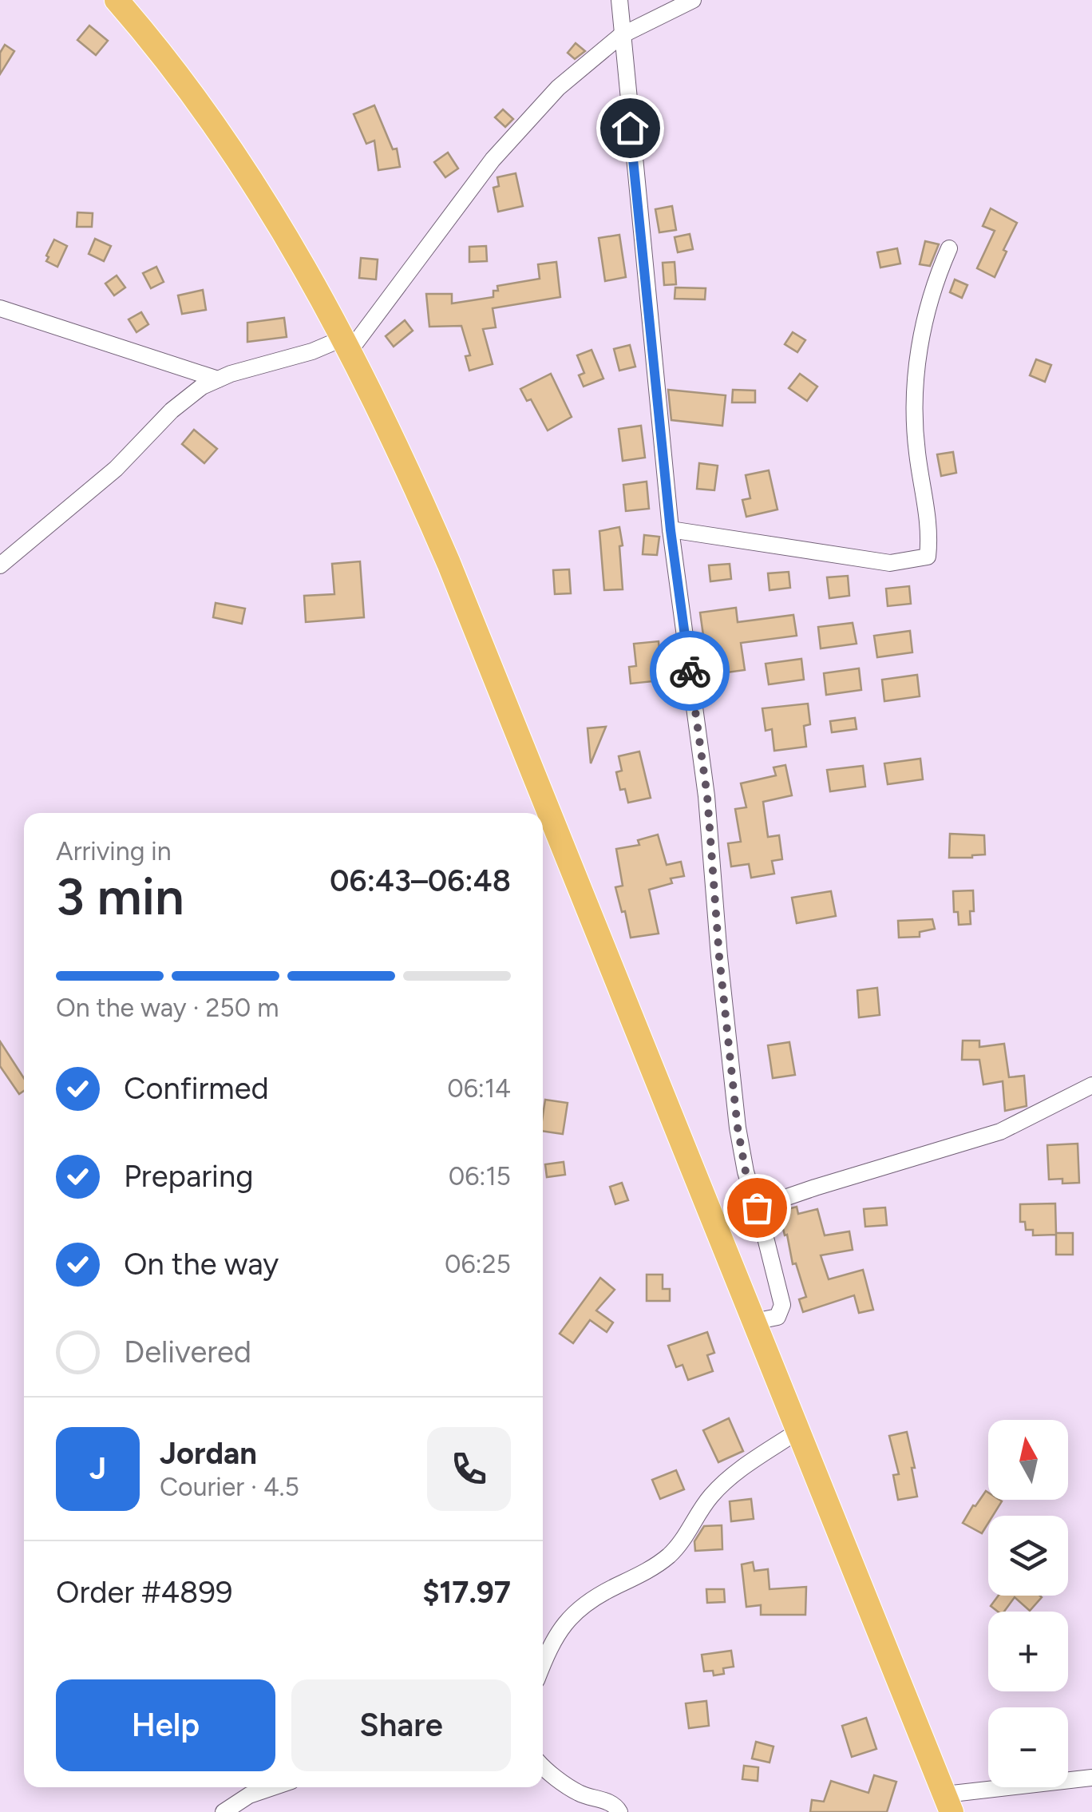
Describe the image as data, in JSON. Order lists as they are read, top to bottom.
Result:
{
  "north": "top",
  "page": {
    "heading": ["3 min", "Arriving in", "06:43–06:48"],
    "panel": [
      "Jordan",
      "Courier · 4.5",
      "Order #4899",
      "$17.97"
    ],
    "bar": "On the way · 250 m",
    "list": [
      ["Confirmed", "06:14"],
      ["Preparing", "06:15"],
      ["On the way", "06:25"],
      "Delivered"
    ],
    "map_buttons": ["+", "−"],
    "round": "J",
    "buttons": ["Help", "Share"]
  }
}
